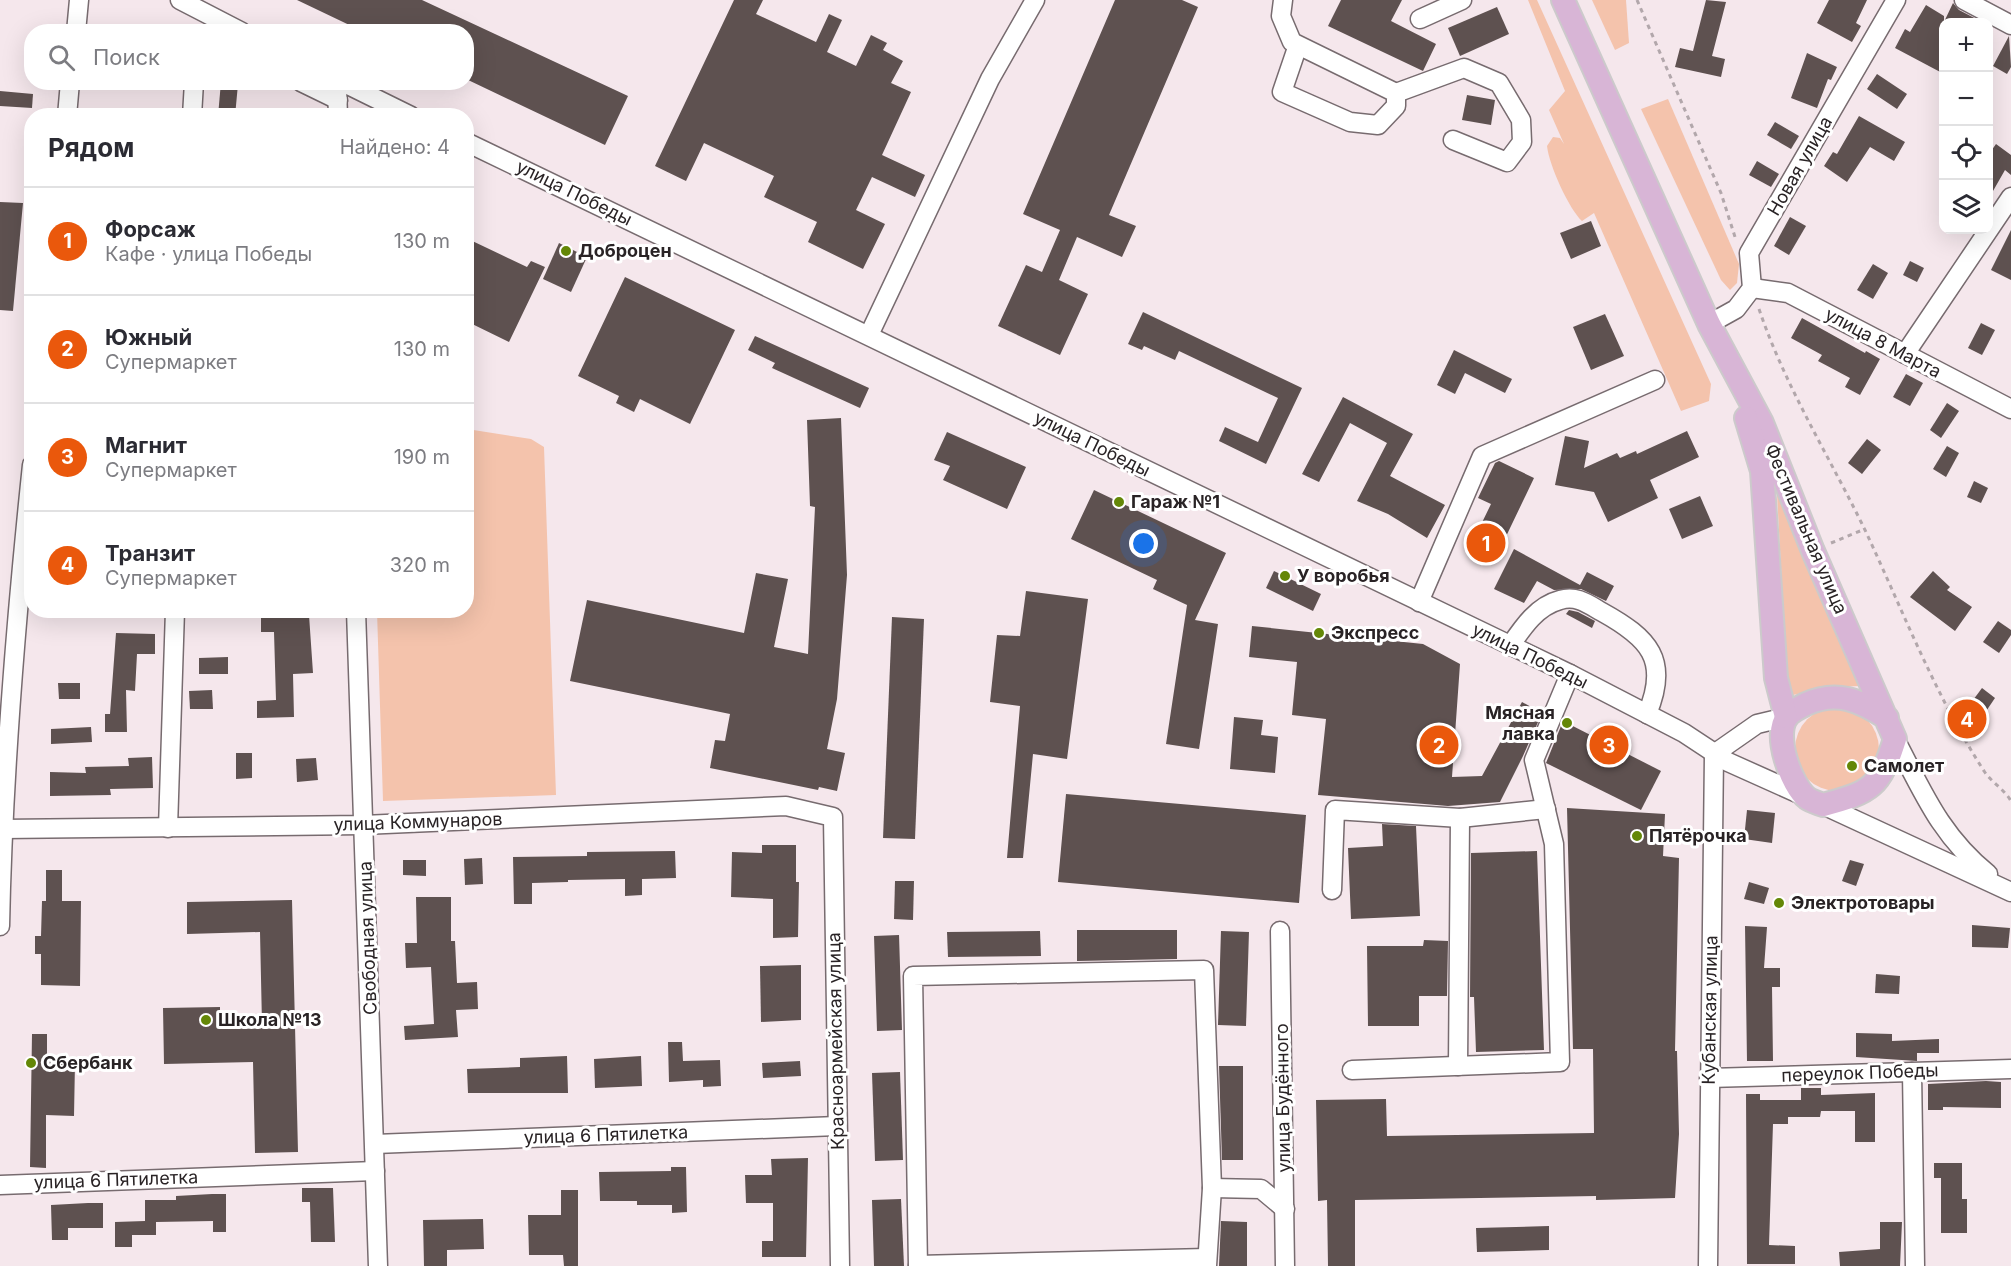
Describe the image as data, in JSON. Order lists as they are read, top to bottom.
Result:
{
  "streets": {
    "main road": ["Фестивальная улица"],
    "street": [
      "Новая улица",
      "улица Победы",
      "улица 8 Марта",
      "улица Коммунаров",
      "Свободная улица",
      "Кубанская улица",
      "Красноармейская улица",
      "переулок Победы",
      "улица Будённого",
      "улица 6 Пятилетка"
    ]
  },
  "crossings": [
    ["Новая улица", "улица 8 Марта"],
    ["улица Победы", "Фестивальная улица"],
    ["улица Победы", "Кубанская улица"],
    ["улица Коммунаров", "Свободная улица"],
    ["улица Коммунаров", "Красноармейская улица"],
    ["Свободная улица", "улица 6 Пятилетка"],
    ["Кубанская улица", "переулок Победы"],
    ["Красноармейская улица", "улица 6 Пятилетка"]
  ],
  "places": [
    "Доброцен",
    "Гараж №1",
    "У воробья",
    "Экспресс",
    "Мясная лавка",
    "Самолет",
    "Пятёрочка",
    "Электротовары",
    "Школа №13",
    "Сбербанк"
  ],
  "page": {
    "map_buttons": ["+", "−"],
    "search": "Поиск",
    "heading": ["Рядом", "Найдено: 4"],
    "list": [
      {
        "mark": "1",
        "name": "Форсаж",
        "note": "Кафе · улица Победы",
        "value": "130 m"
      },
      {
        "mark": "2",
        "name": "Южный",
        "note": "Супермаркет",
        "value": "130 m"
      },
      {
        "mark": "3",
        "name": "Магнит",
        "note": "Супермаркет",
        "value": "190 m"
      },
      {
        "mark": "4",
        "name": "Транзит",
        "note": "Супермаркет",
        "value": "320 m"
      }
    ],
    "pins": [
      "1",
      "4",
      "2",
      "3"
    ]
  }
}
